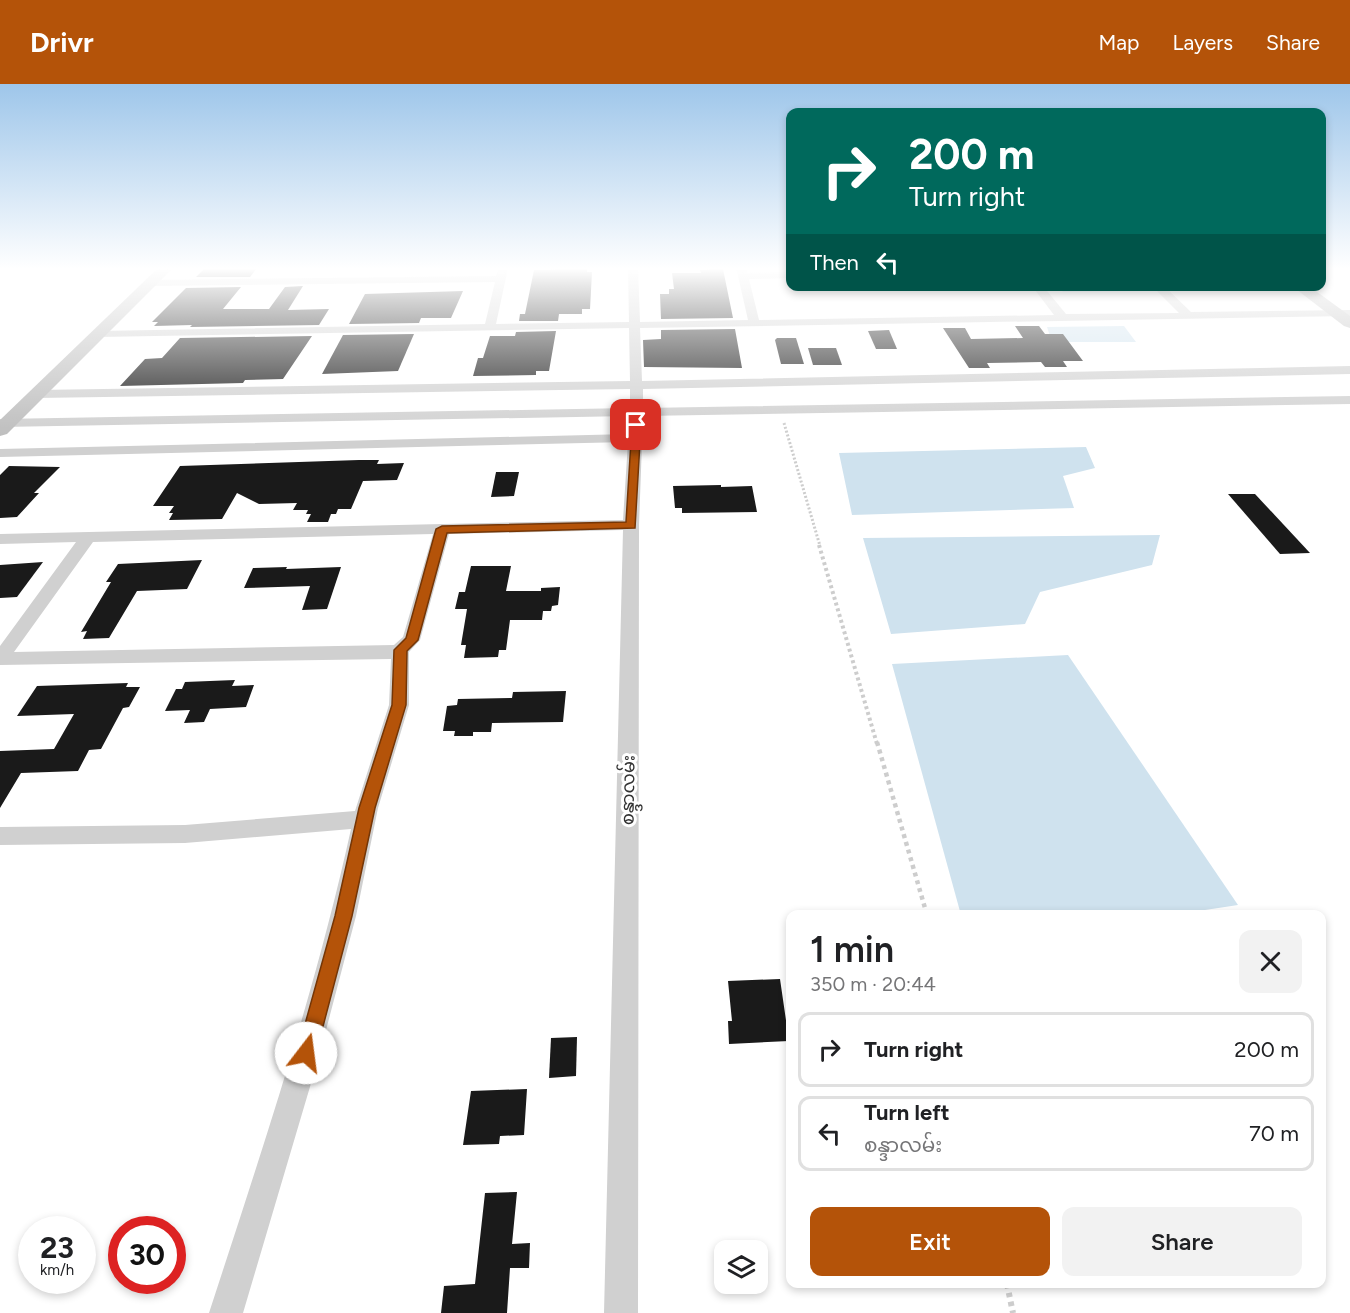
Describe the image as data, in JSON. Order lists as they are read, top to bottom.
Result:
{
  "streets": {
    "street": ["စန္ဒာလမ်း"]
  },
  "page": {
    "header": "Drivr",
    "nav": ["Map", "Layers", "Share"],
    "turn": ["200 m", "Turn right"],
    "then": "Then",
    "heading": ["1 min", "350 m · 20:44"],
    "list": [
      {
        "name": "Turn right",
        "value": "200 m"
      },
      {
        "name": "Turn left",
        "note": "စန္ဒာလမ်း",
        "value": "70 m"
      }
    ],
    "buttons": ["Exit", "Share"],
    "speed": "23 km/h",
    "limit": "30"
  }
}
